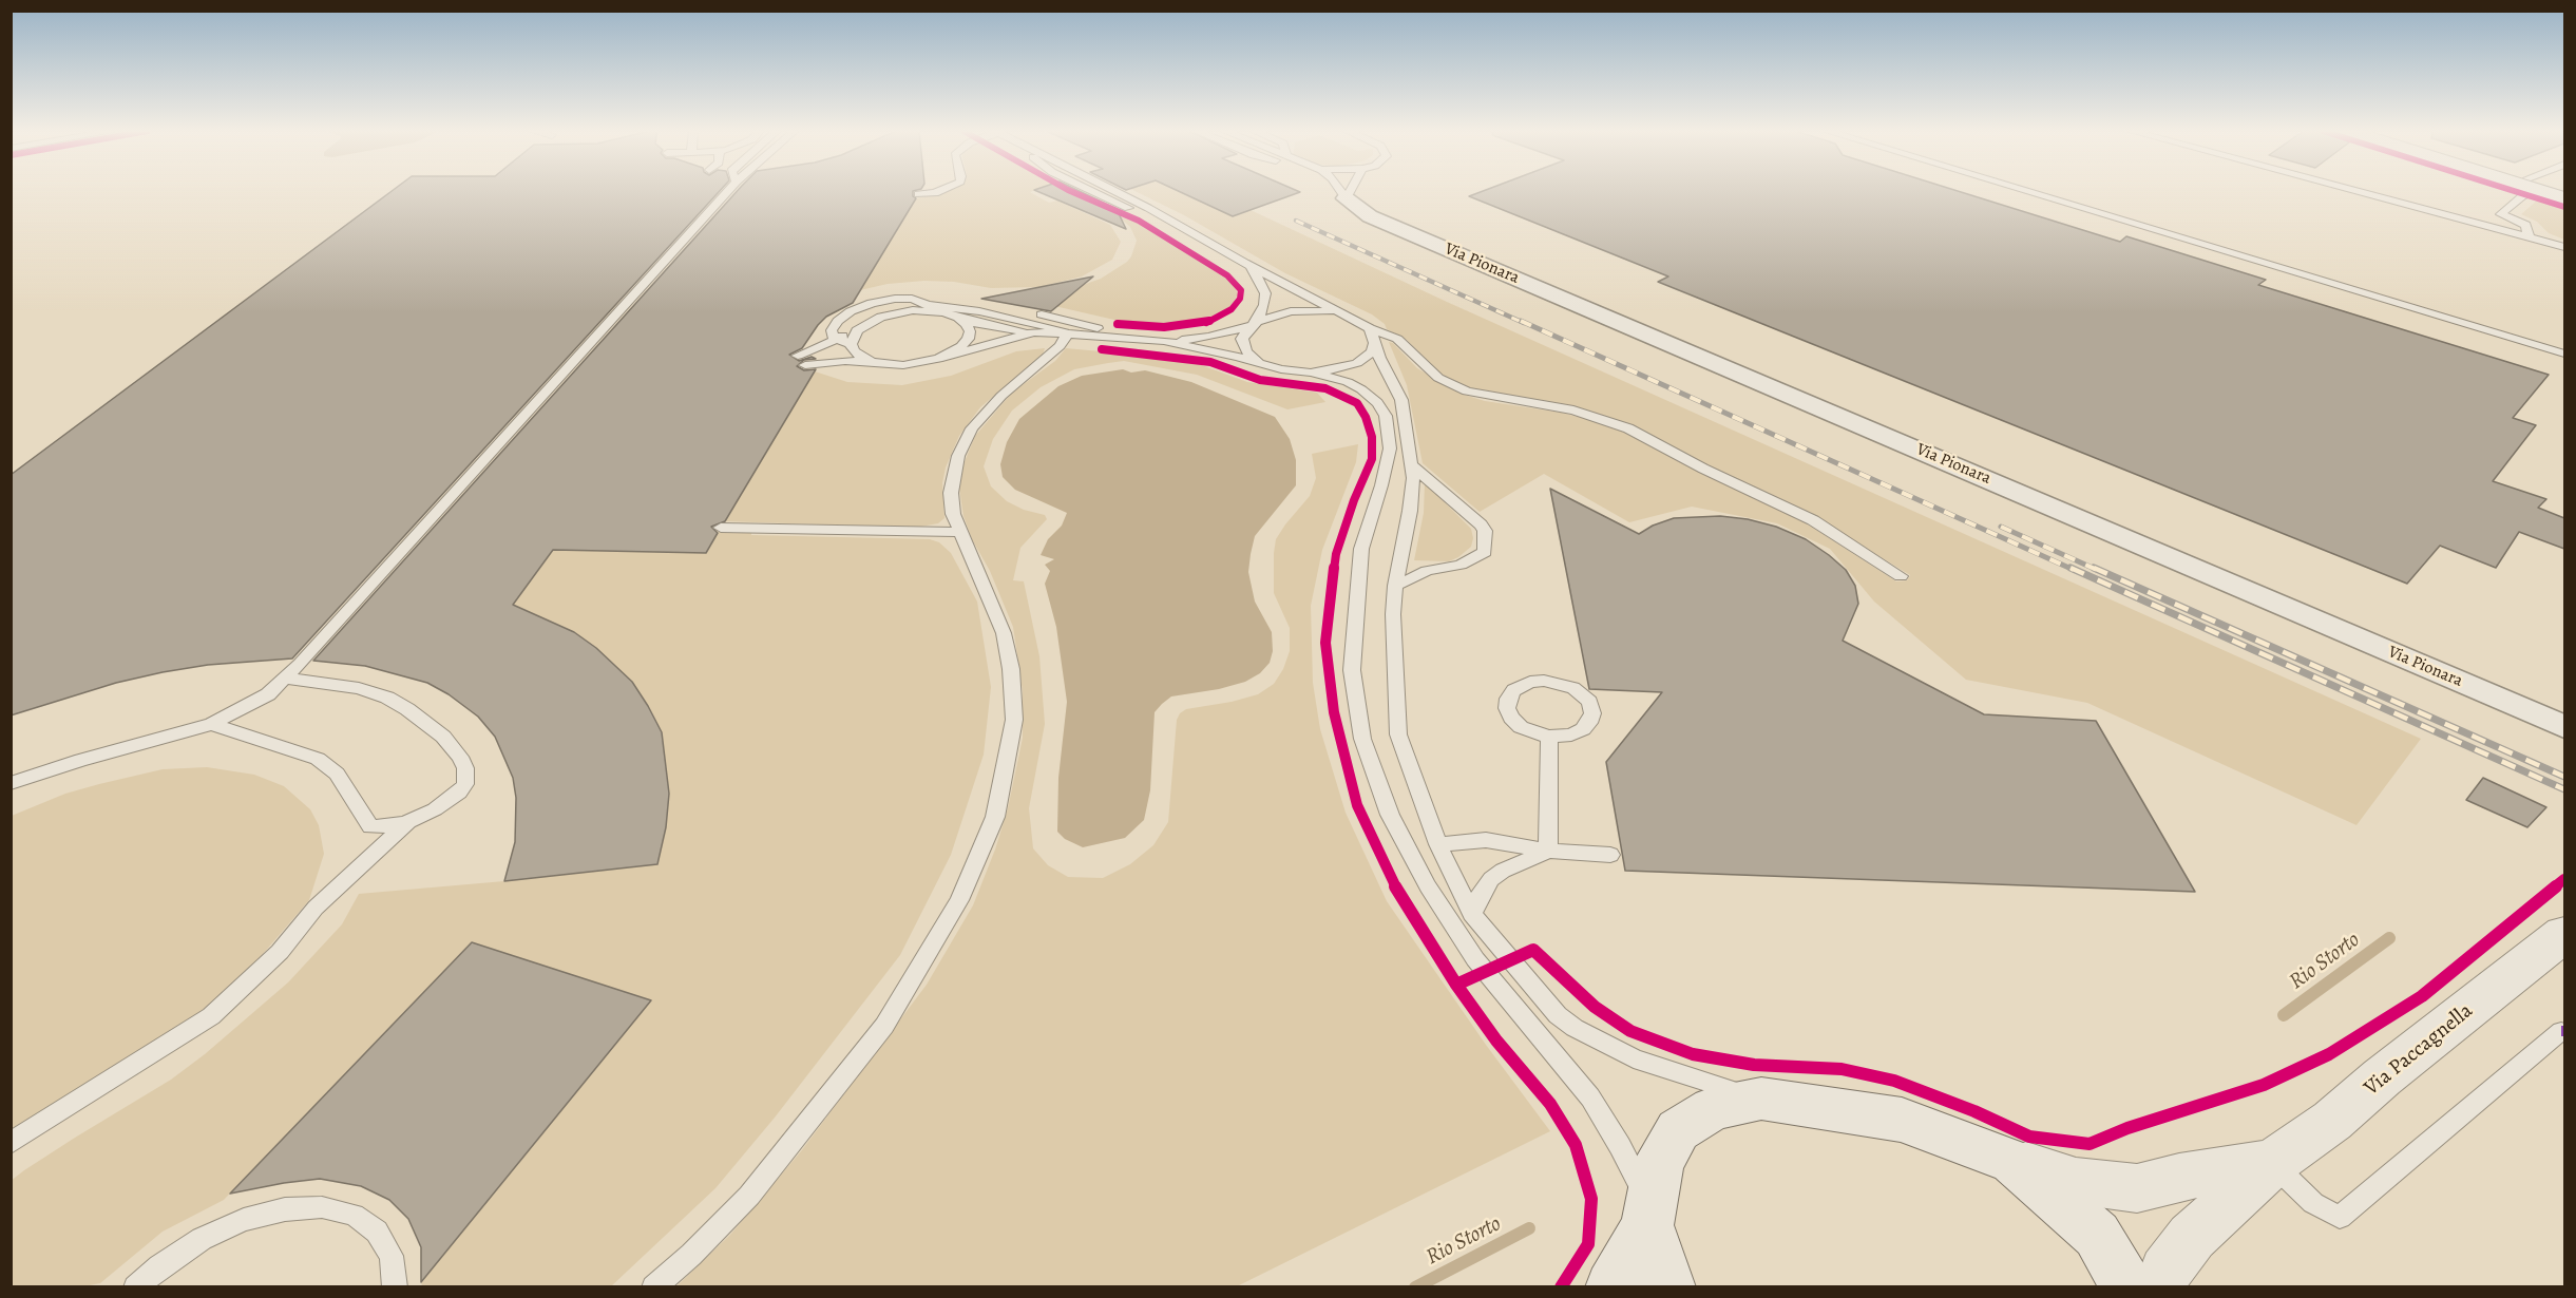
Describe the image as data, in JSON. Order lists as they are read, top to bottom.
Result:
{
  "streets": {
    "street": ["Via Pionara", "Via Paccagnella"]
  },
  "water": ["Rio Storto"]
}
